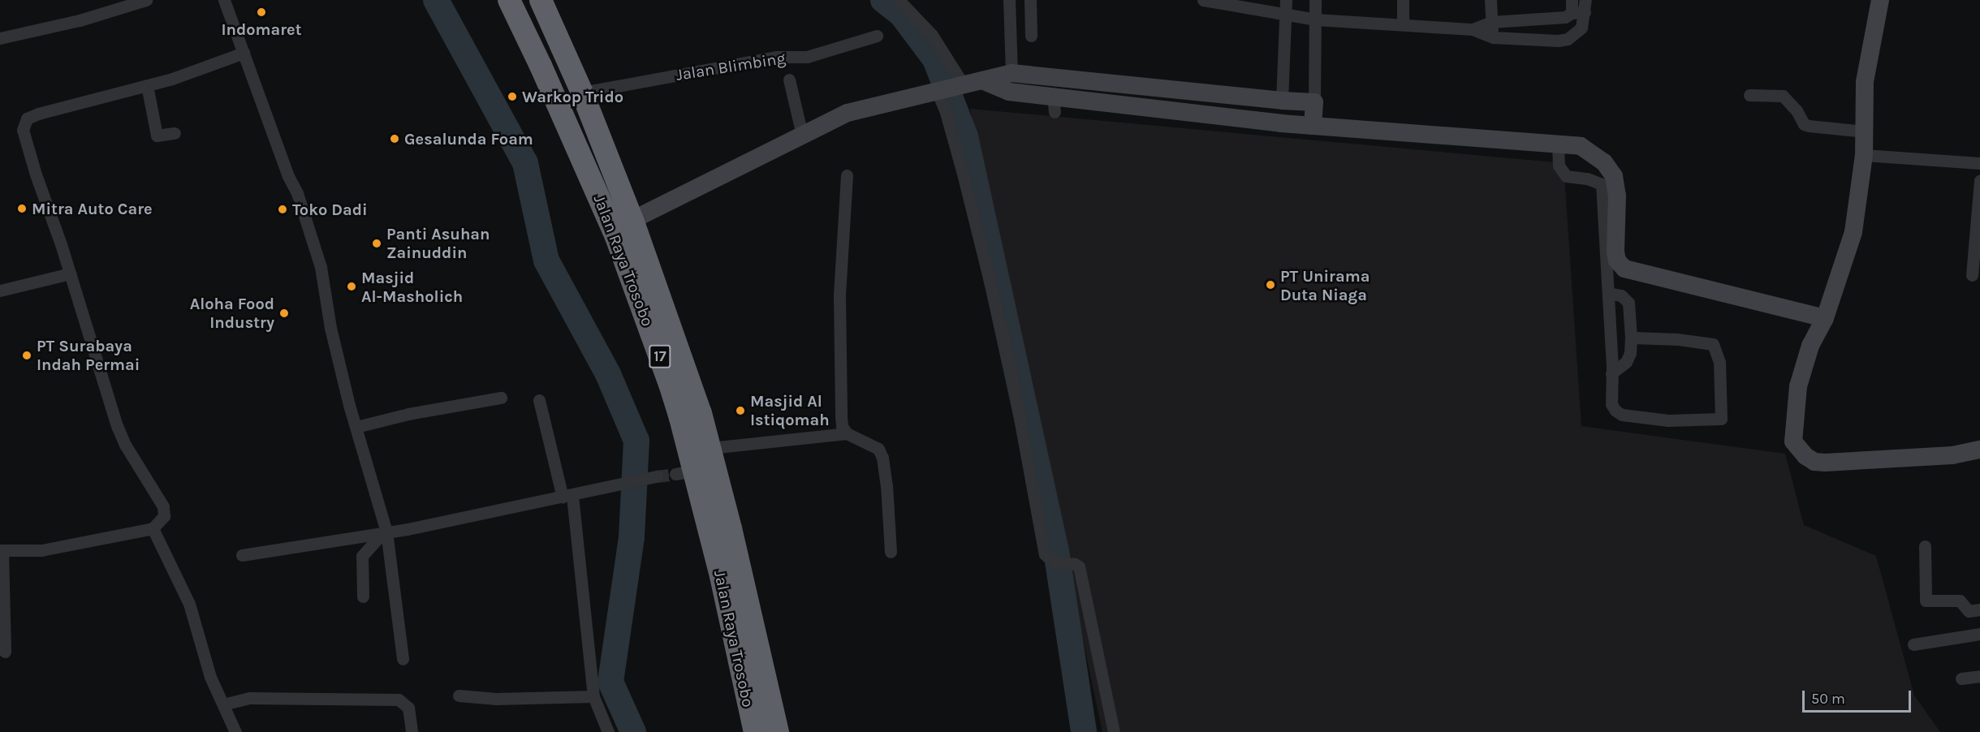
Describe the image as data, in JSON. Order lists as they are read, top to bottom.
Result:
{
  "streets": {
    "highway": ["Jalan Raya Trosobo", "17"],
    "street": ["Jalan Blimbing"]
  },
  "crossings": [
    ["Jalan Blimbing", "Jalan Raya Trosobo"]
  ],
  "places": [
    "Indomaret",
    "Warkop Trido",
    "Gesalunda Foam",
    "Mitra Auto Care",
    "Toko Dadi",
    "Panti Asuhan Zainuddin",
    "PT Unirama Duta Niaga",
    "Masjid Al-Masholich",
    "Aloha Food Industry",
    "PT Surabaya Indah Permai",
    "Masjid Al Istiqomah"
  ],
  "scale_bar": "50 m"
}
